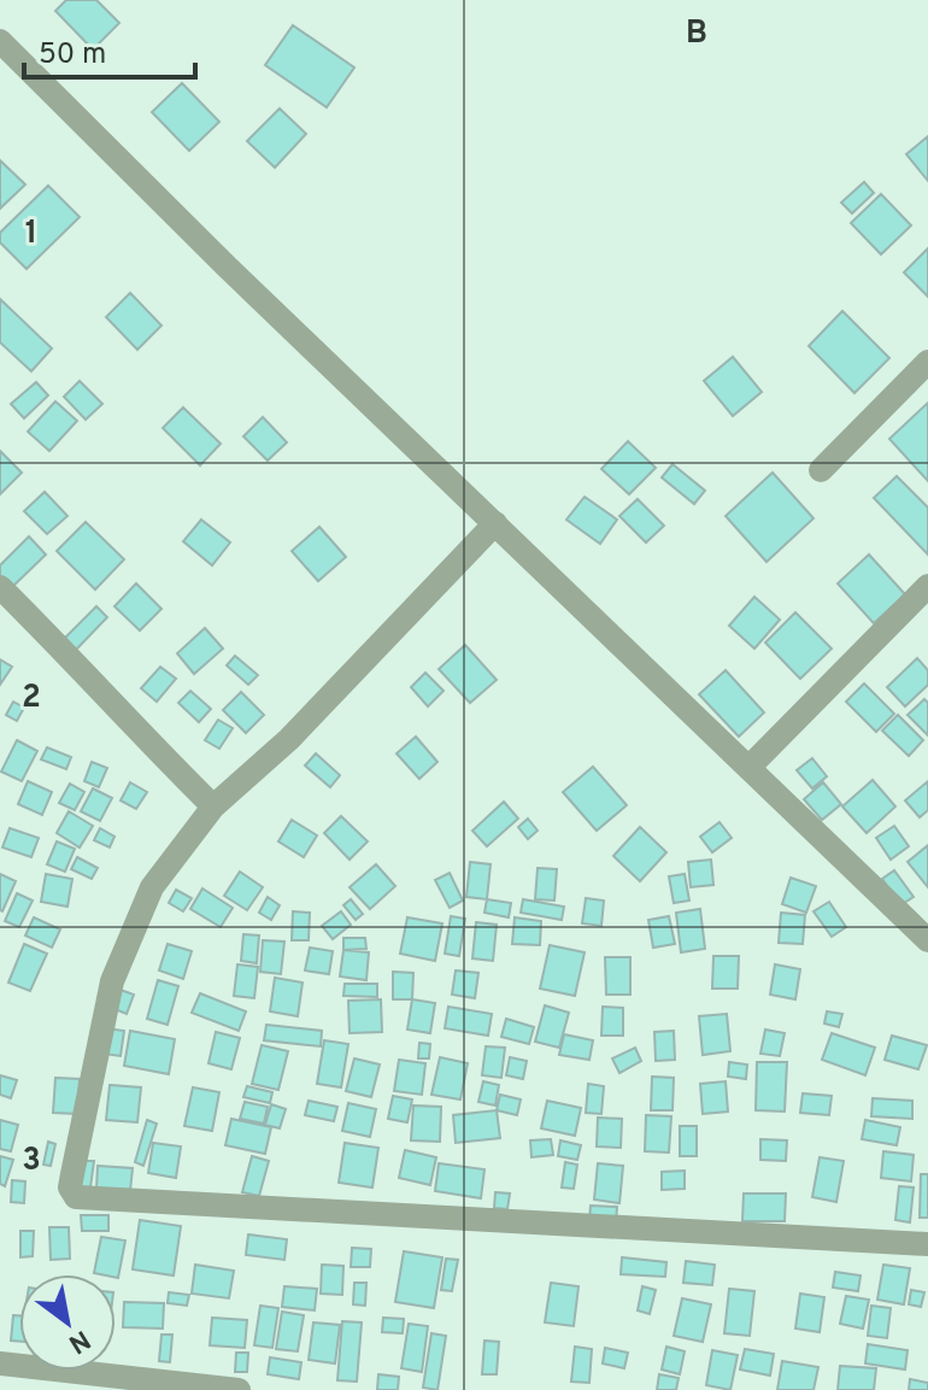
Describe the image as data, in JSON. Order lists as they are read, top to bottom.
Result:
{
  "scale_bar": "50 m",
  "north": "bottom right",
  "grid": {
    "columns": ["B"],
    "rows": ["1", "2", "3"]
  }
}
